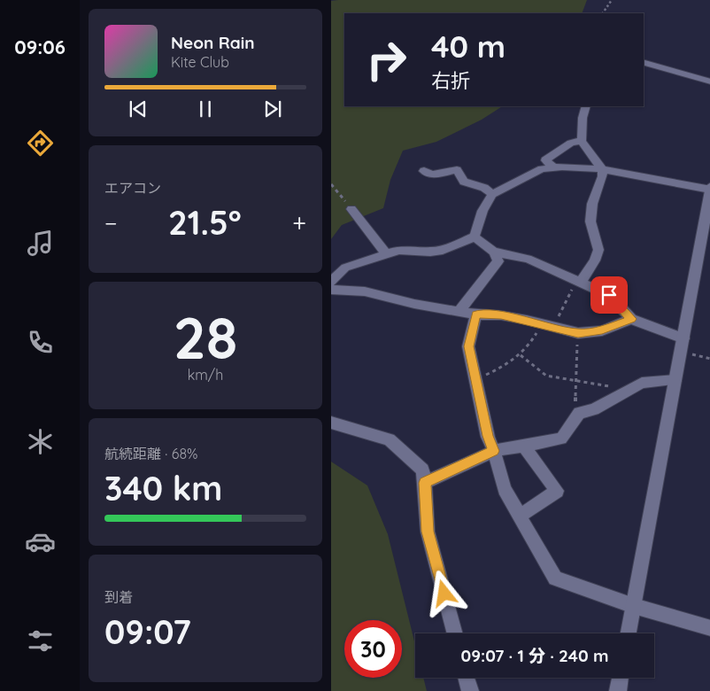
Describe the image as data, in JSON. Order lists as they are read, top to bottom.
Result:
{
  "page": {
    "tabs": "09:06",
    "turn": ["40 m", "右折"],
    "song": ["Neon Rain", "Kite Club"],
    "tile": [
      "エアコン",
      ["28", "km/h"],
      ["航続距離 · 68%", "340 km"],
      ["到着", "09:07"]
    ],
    "heat": ["−", "21.5°", "+"],
    "limit": "30",
    "trip": "09:07 · 1 分 · 240 m"
  }
}
